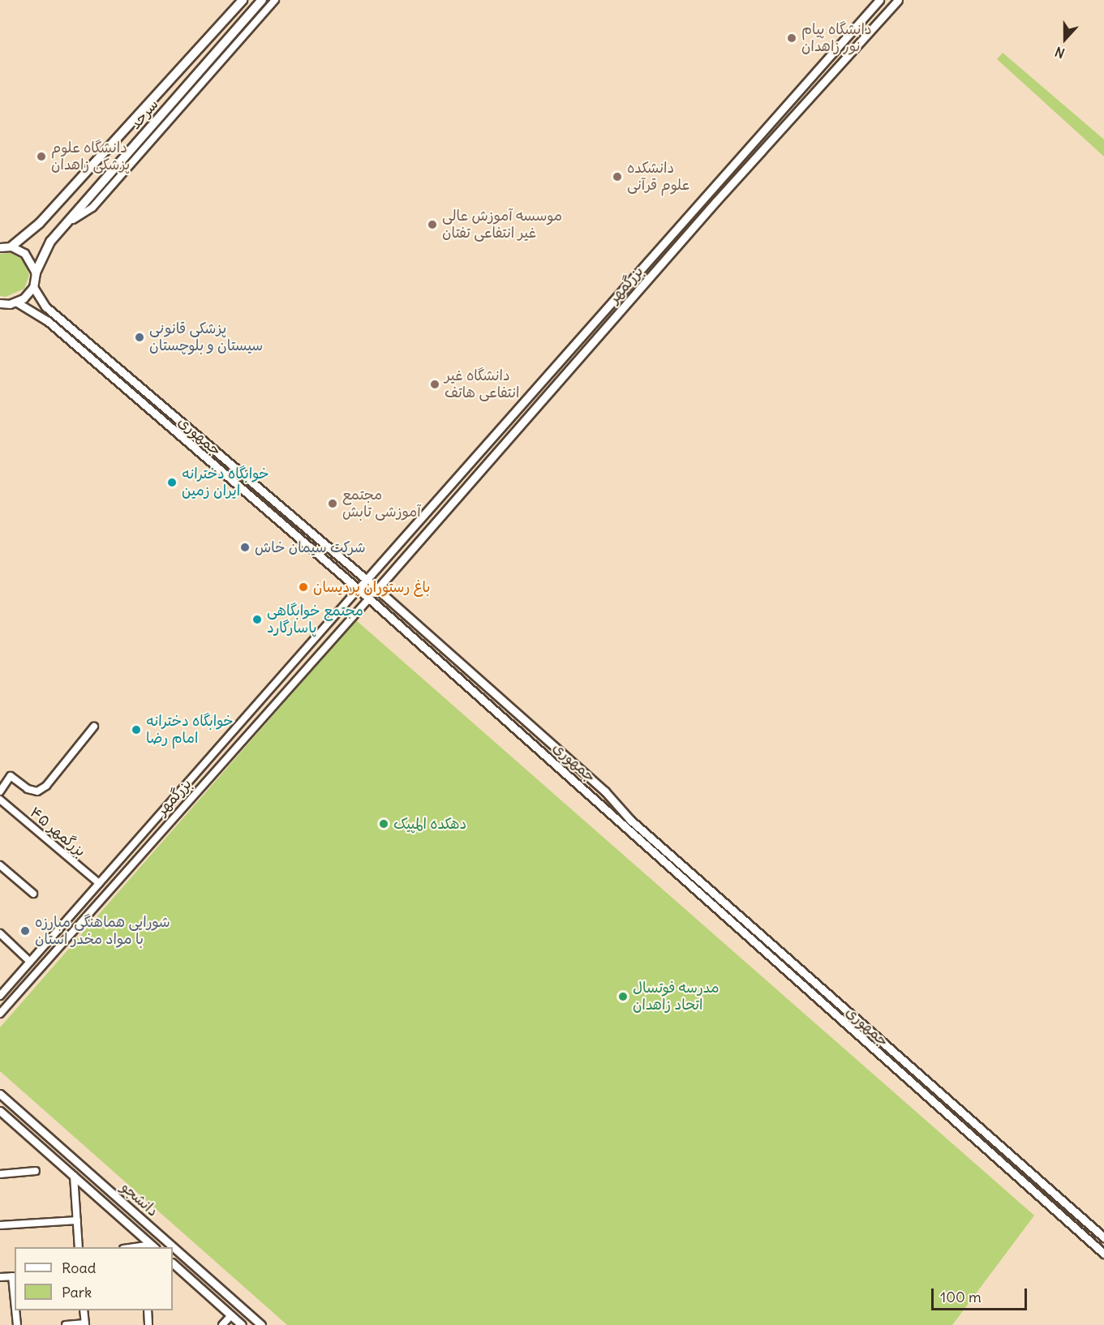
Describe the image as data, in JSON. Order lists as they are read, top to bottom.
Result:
{
  "streets": {
    "highway": ["سرحد"],
    "main road": ["بزرگمهر", "جمهوری", "دانشجو"],
    "street": ["بزرگمهر ۴۵"]
  },
  "crossings": [
    ["بزرگمهر", "جمهوری"],
    ["بزرگمهر", "بزرگمهر ۴۵"]
  ],
  "places": [
    "دانشگاه پیام نور زاهدان",
    "دانشگاه علوم پزشکی زاهدان",
    "دانشکده علوم قرآنی",
    "موسسه آموزش عالی غیر انتفاعی تفتان",
    "پزشکی قانونی سیستان و بلوچستان",
    "دانشگاه غیر انتفاعی هاتف",
    "خوابگاه دخترانه ایران زمین",
    "مجتمع آموزشی تابش",
    "شرکت سیمان خاش",
    "باغ رستوران پردیسان",
    "مجتمع خوابگاهی پاسارگارد",
    "خوابگاه دخترانه امام رضا",
    "دهکده المپیک",
    "شورایی هماهنگی مبارزه با مواد مخدر استان",
    "مدرسه فوتسال اتحاد زاهدان"
  ],
  "legend": ["Road", "Park"],
  "scale_bar": "100 m",
  "north": "bottom"
}
